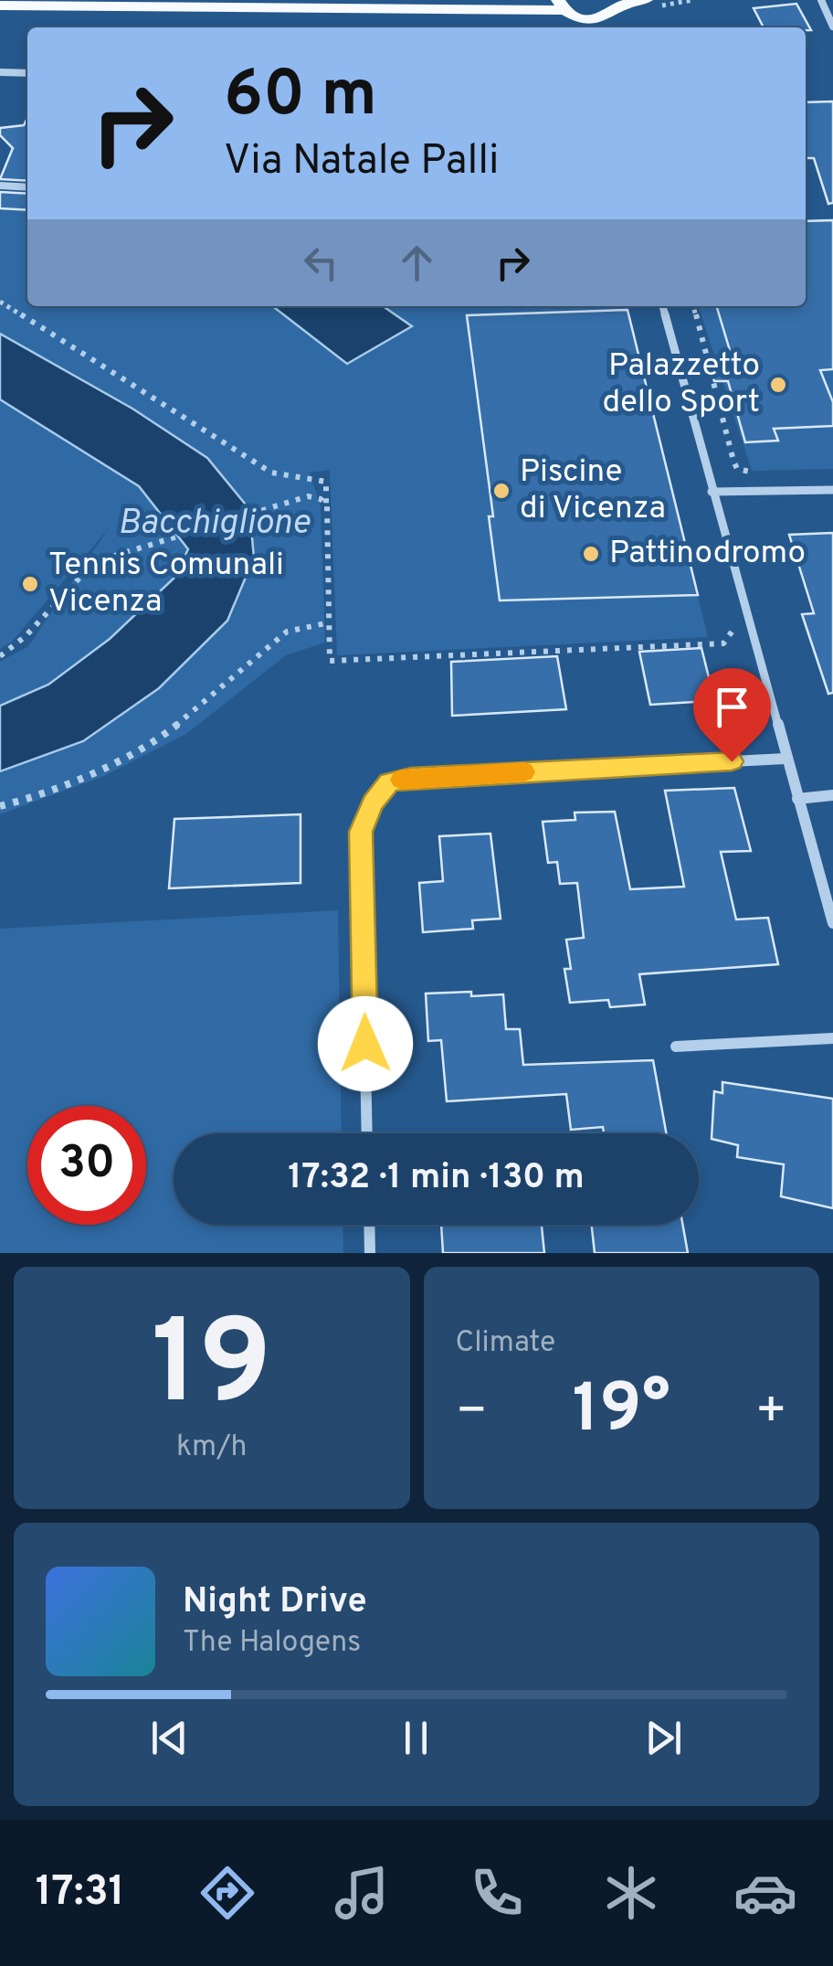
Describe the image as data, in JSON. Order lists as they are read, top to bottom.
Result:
{
  "water": ["Bacchiglione"],
  "places": [
    "Palazzetto dello Sport",
    "Piscine di Vicenza",
    "Pattinodromo",
    "Tennis Comunali Vicenza"
  ],
  "page": {
    "turn": ["60 m", "Via Natale Palli"],
    "limit": "30",
    "trip": "17:32 · 1 min · 130 m",
    "tile": [
      ["19", "km/h"],
      "Climate"
    ],
    "heat": ["−", "19°", "+"],
    "song": ["Night Drive", "The Halogens"],
    "tabs": "17:31"
  }
}
